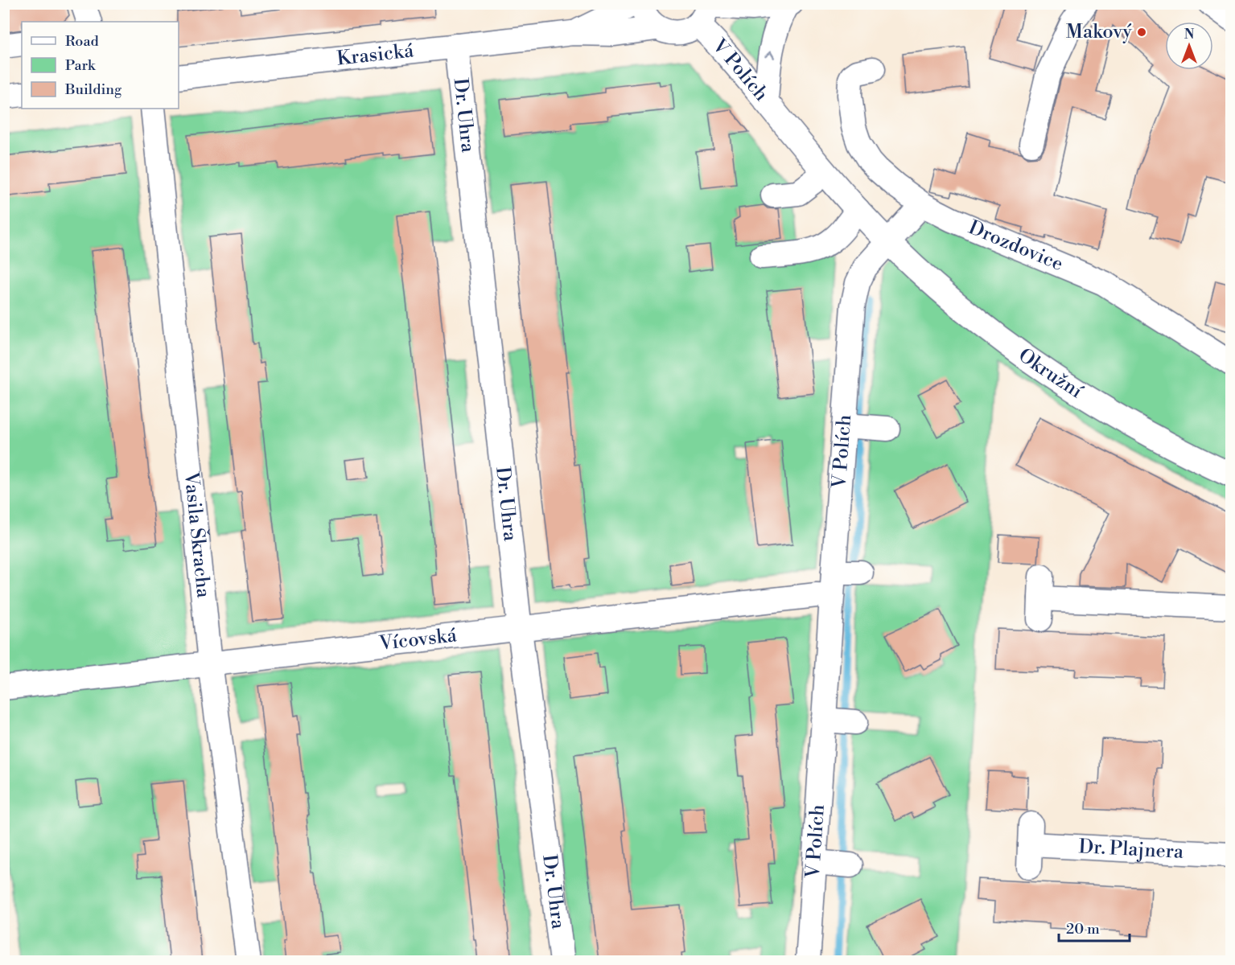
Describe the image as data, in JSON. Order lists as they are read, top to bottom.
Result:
{
  "streets": {
    "street": [
      "Krasická",
      "V Polích",
      "Dr. Uhra",
      "Drozdovice",
      "Okružní",
      "Vasila Škracha",
      "Vícovská",
      "Dr. Plajnera"
    ]
  },
  "crossings": [
    ["Krasická", "V Polích"],
    ["Krasická", "Dr. Uhra"],
    ["V Polích", "Okružní"],
    ["V Polích", "Vícovská"],
    ["Dr. Uhra", "Vícovská"],
    ["Vasila Škracha", "Vícovská"]
  ],
  "places": ["Makový"],
  "legend": ["Road", "Park", "Building"],
  "scale_bar": "20 m",
  "north": "top"
}
